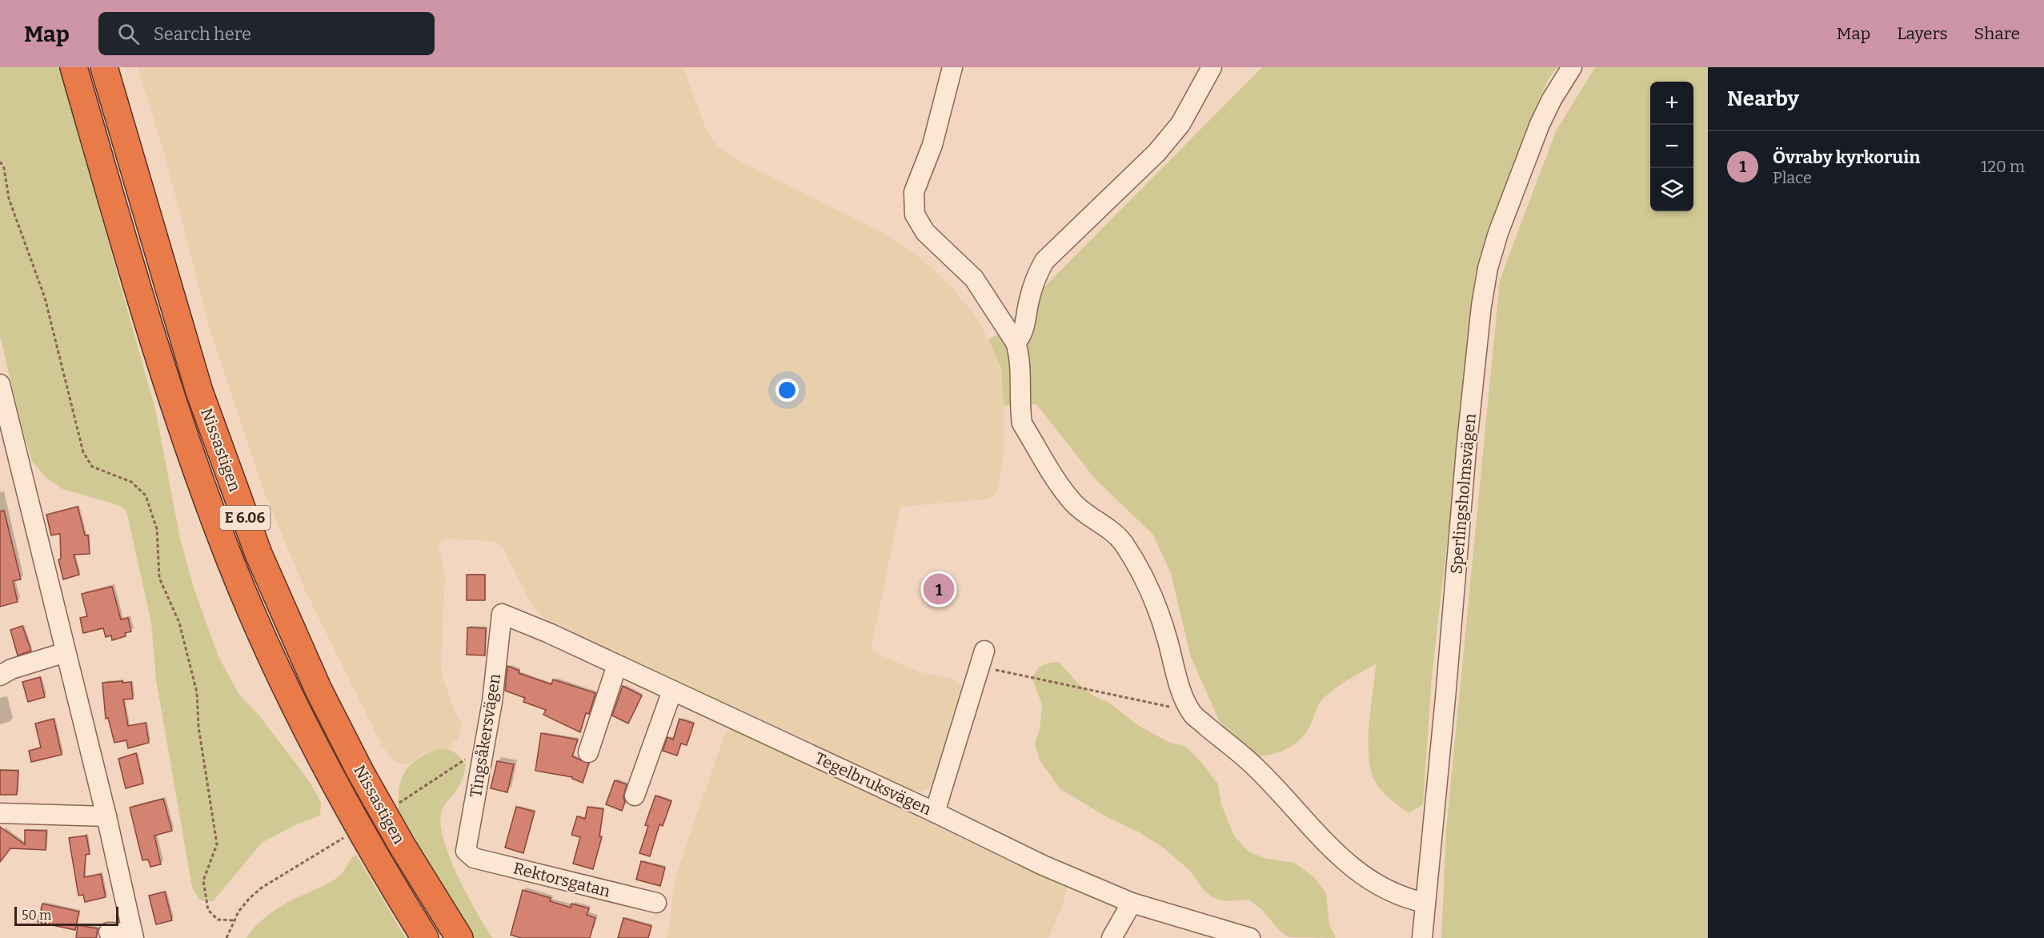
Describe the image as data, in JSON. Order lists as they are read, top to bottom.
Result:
{
  "streets": {
    "highway": ["Nissastigen", "E 6.06"],
    "street": [
      "Sperlingsholmsvägen",
      "Tingsåkersvägen",
      "Tegelbruksvägen",
      "Rektorsgatan"
    ]
  },
  "crossings": [
    ["Tingsåkersvägen", "Tegelbruksvägen"],
    ["Tingsåkersvägen", "Rektorsgatan"]
  ],
  "scale_bar": "50 m",
  "page": {
    "header": "Map",
    "search": "Search here",
    "nav": ["Map", "Layers", "Share"],
    "heading": "Nearby",
    "map_buttons": ["+", "−"],
    "list": [
      {
        "mark": "1",
        "name": "Övraby kyrkoruin",
        "note": "Place",
        "value": "120 m"
      }
    ],
    "pins": "1",
    "scale": "50 m"
  }
}
